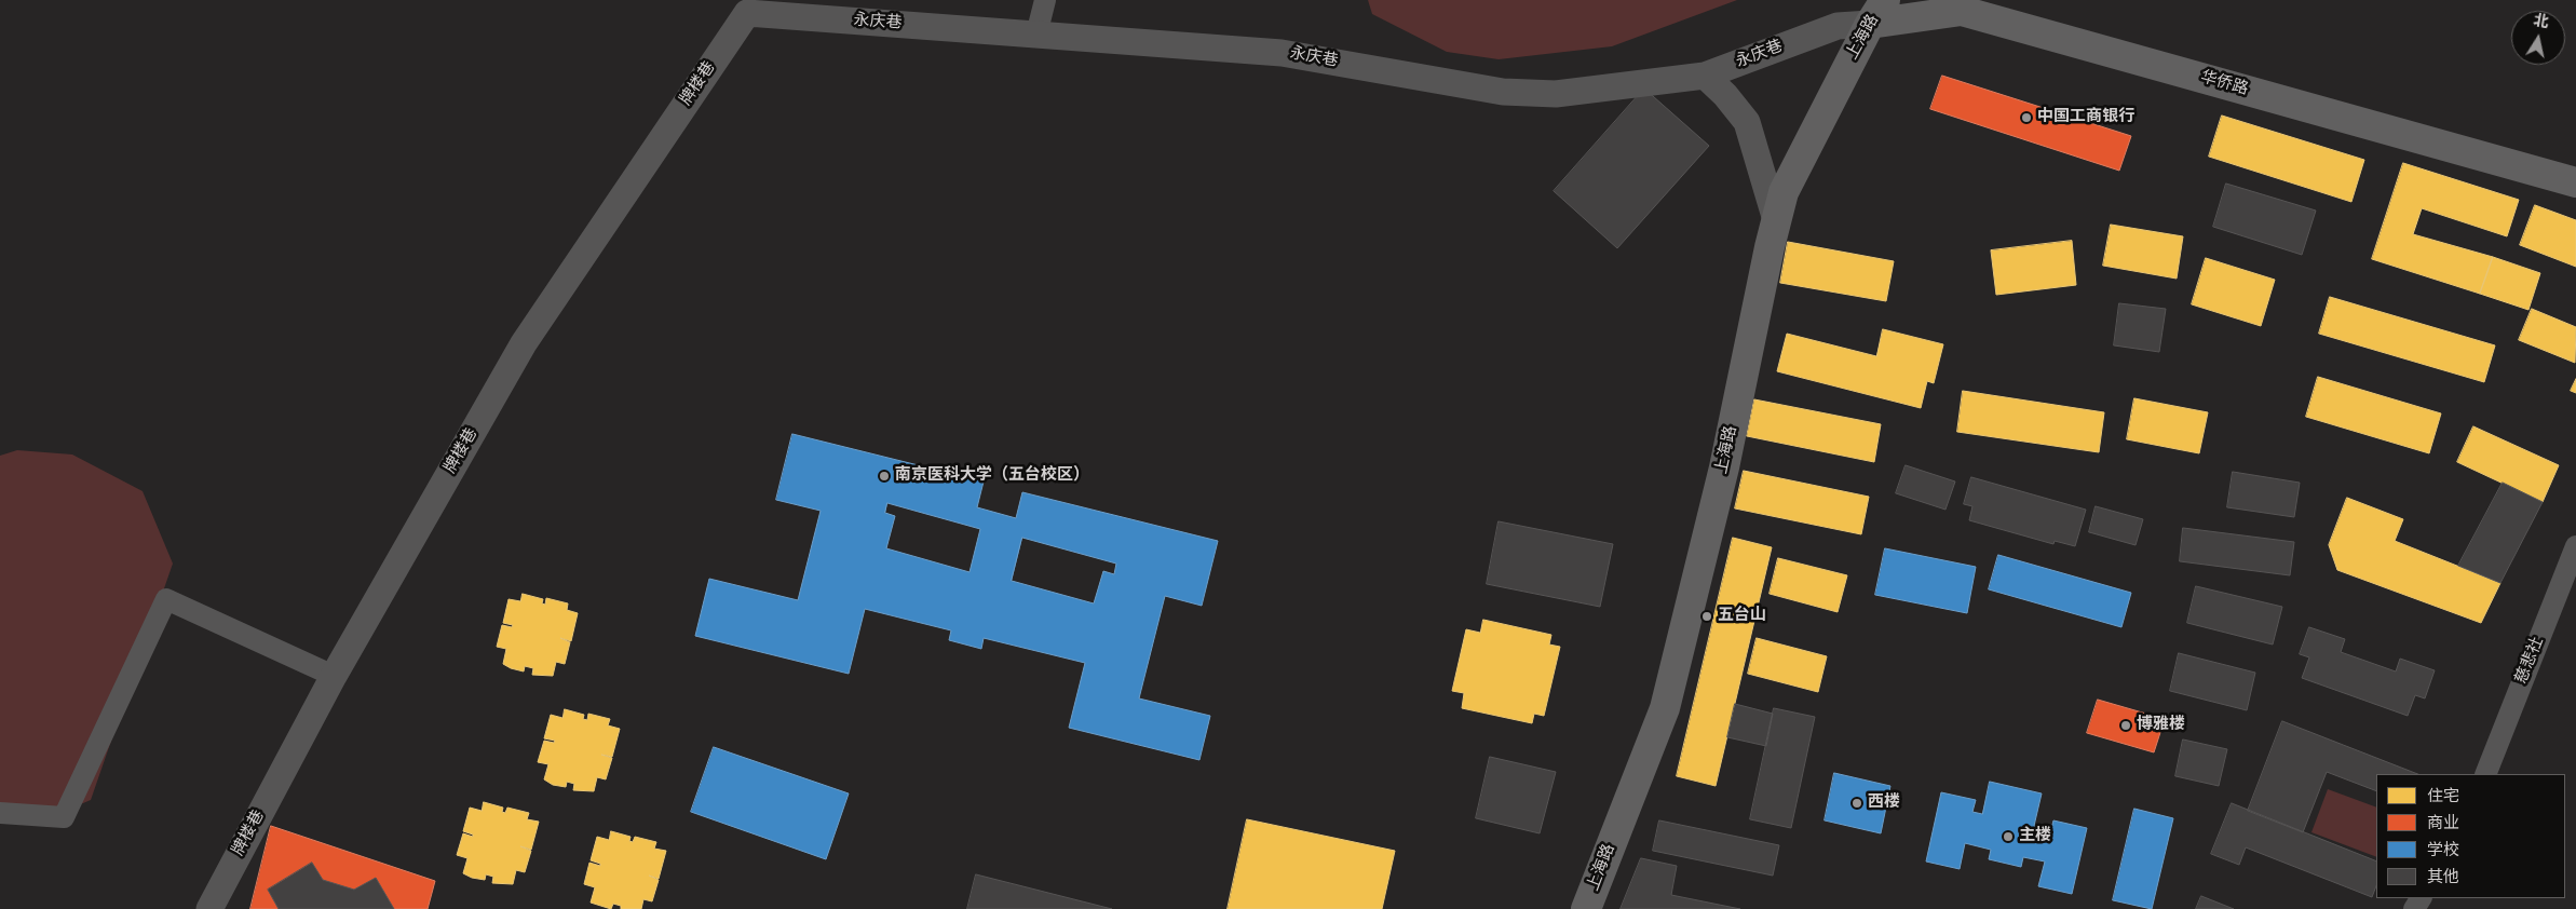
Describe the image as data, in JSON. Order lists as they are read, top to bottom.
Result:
{
  "streets": {
    "main road": ["上海路", "华侨路"],
    "street": ["永庆巷", "牌楼巷", "慈悲社"]
  },
  "crossings": [
    ["永庆巷", "上海路"],
    ["永庆巷", "牌楼巷"],
    ["永庆巷", "华侨路"],
    ["上海路", "华侨路"]
  ],
  "places": [
    "中国工商银行",
    "南京医科大学（五台校区）",
    "五台山",
    "博雅楼",
    "西楼",
    "主楼"
  ],
  "legend": [
    "住宅",
    "商业",
    "学校",
    "其他"
  ],
  "north": "top"
}
